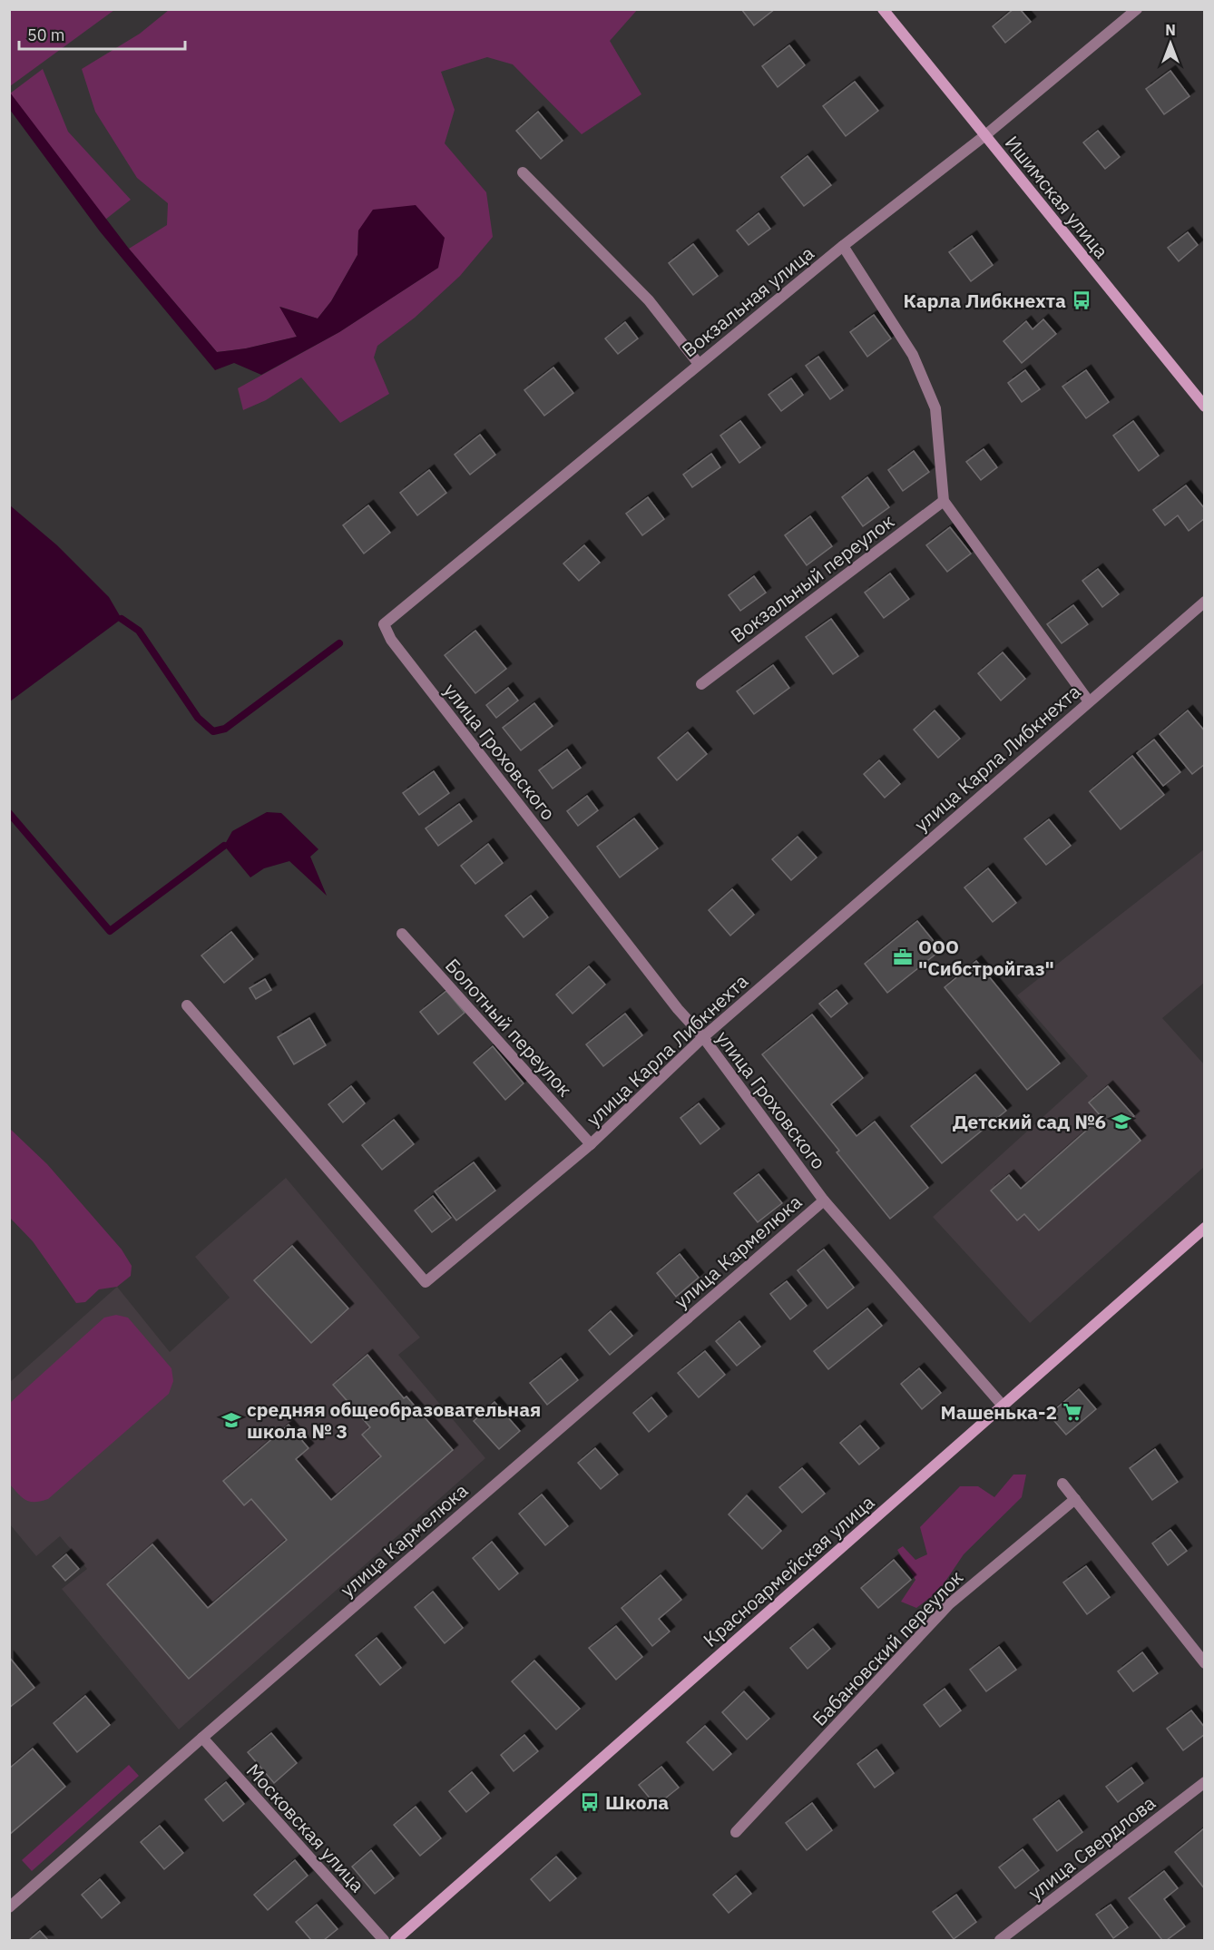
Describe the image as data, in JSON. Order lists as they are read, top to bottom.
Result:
{
  "streets": {
    "main road": ["Ишимская улица", "Красноармейская улица"],
    "street": [
      "Вокзальная улица",
      "Вокзальный переулок",
      "улица Гроховского",
      "улица Карла Либкнехта",
      "Болотный переулок",
      "улица Кармелюка",
      "Бабановский переулок",
      "Московская улица",
      "улица Свердлова"
    ]
  },
  "crossings": [
    ["Ишимская улица", "Вокзальная улица"],
    ["Вокзальная улица", "улица Гроховского"],
    ["улица Гроховского", "улица Карла Либкнехта"],
    ["улица Гроховского", "улица Кармелюка"],
    ["улица Гроховского", "Красноармейская улица"],
    ["улица Карла Либкнехта", "Болотный переулок"],
    ["улица Кармелюка", "Московская улица"]
  ],
  "places": {
    "bus stop": ["Карла Либкнехта", "Школа"],
    "office": ["ООО \"Сибстройгаз\""],
    "school or university": ["Детский сад №6", "средняя общеобразовательная школа № 3"],
    "supermarket": ["Машенька-2"]
  },
  "scale_bar": "50 m",
  "north": "top"
}
